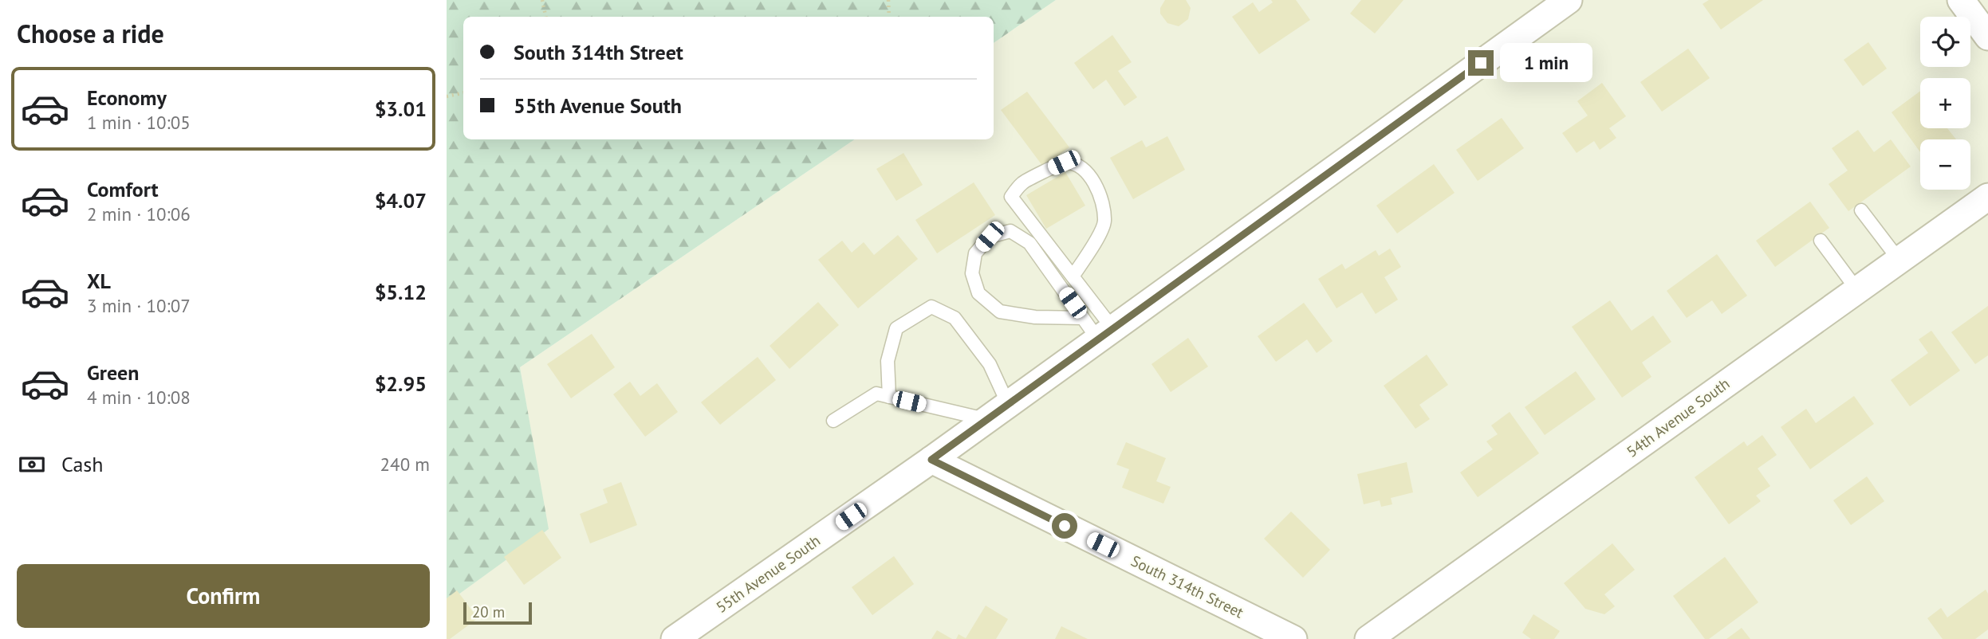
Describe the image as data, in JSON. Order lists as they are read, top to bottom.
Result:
{
  "streets": {
    "street": ["54th Avenue South", "55th Avenue South", "South 314th Street"]
  },
  "crossings": [
    ["55th Avenue South", "South 314th Street"]
  ],
  "scale_bar": "20 m",
  "page": {
    "heading": "Choose a ride",
    "map_buttons": ["+", "−"],
    "banner": ["South 314th Street", "55th Avenue South"],
    "bubble": "1 min",
    "list": [
      {
        "name": "Economy",
        "note": "1 min · 10:05",
        "value": "$3.01"
      },
      {
        "name": "Comfort",
        "note": "2 min · 10:06",
        "value": "$4.07"
      },
      {
        "name": "XL",
        "note": "3 min · 10:07",
        "value": "$5.12"
      },
      {
        "name": "Green",
        "note": "4 min · 10:08",
        "value": "$2.95"
      }
    ],
    "pay": ["Cash", "240 m"],
    "buttons": "Confirm",
    "scale": "20 m"
  }
}
